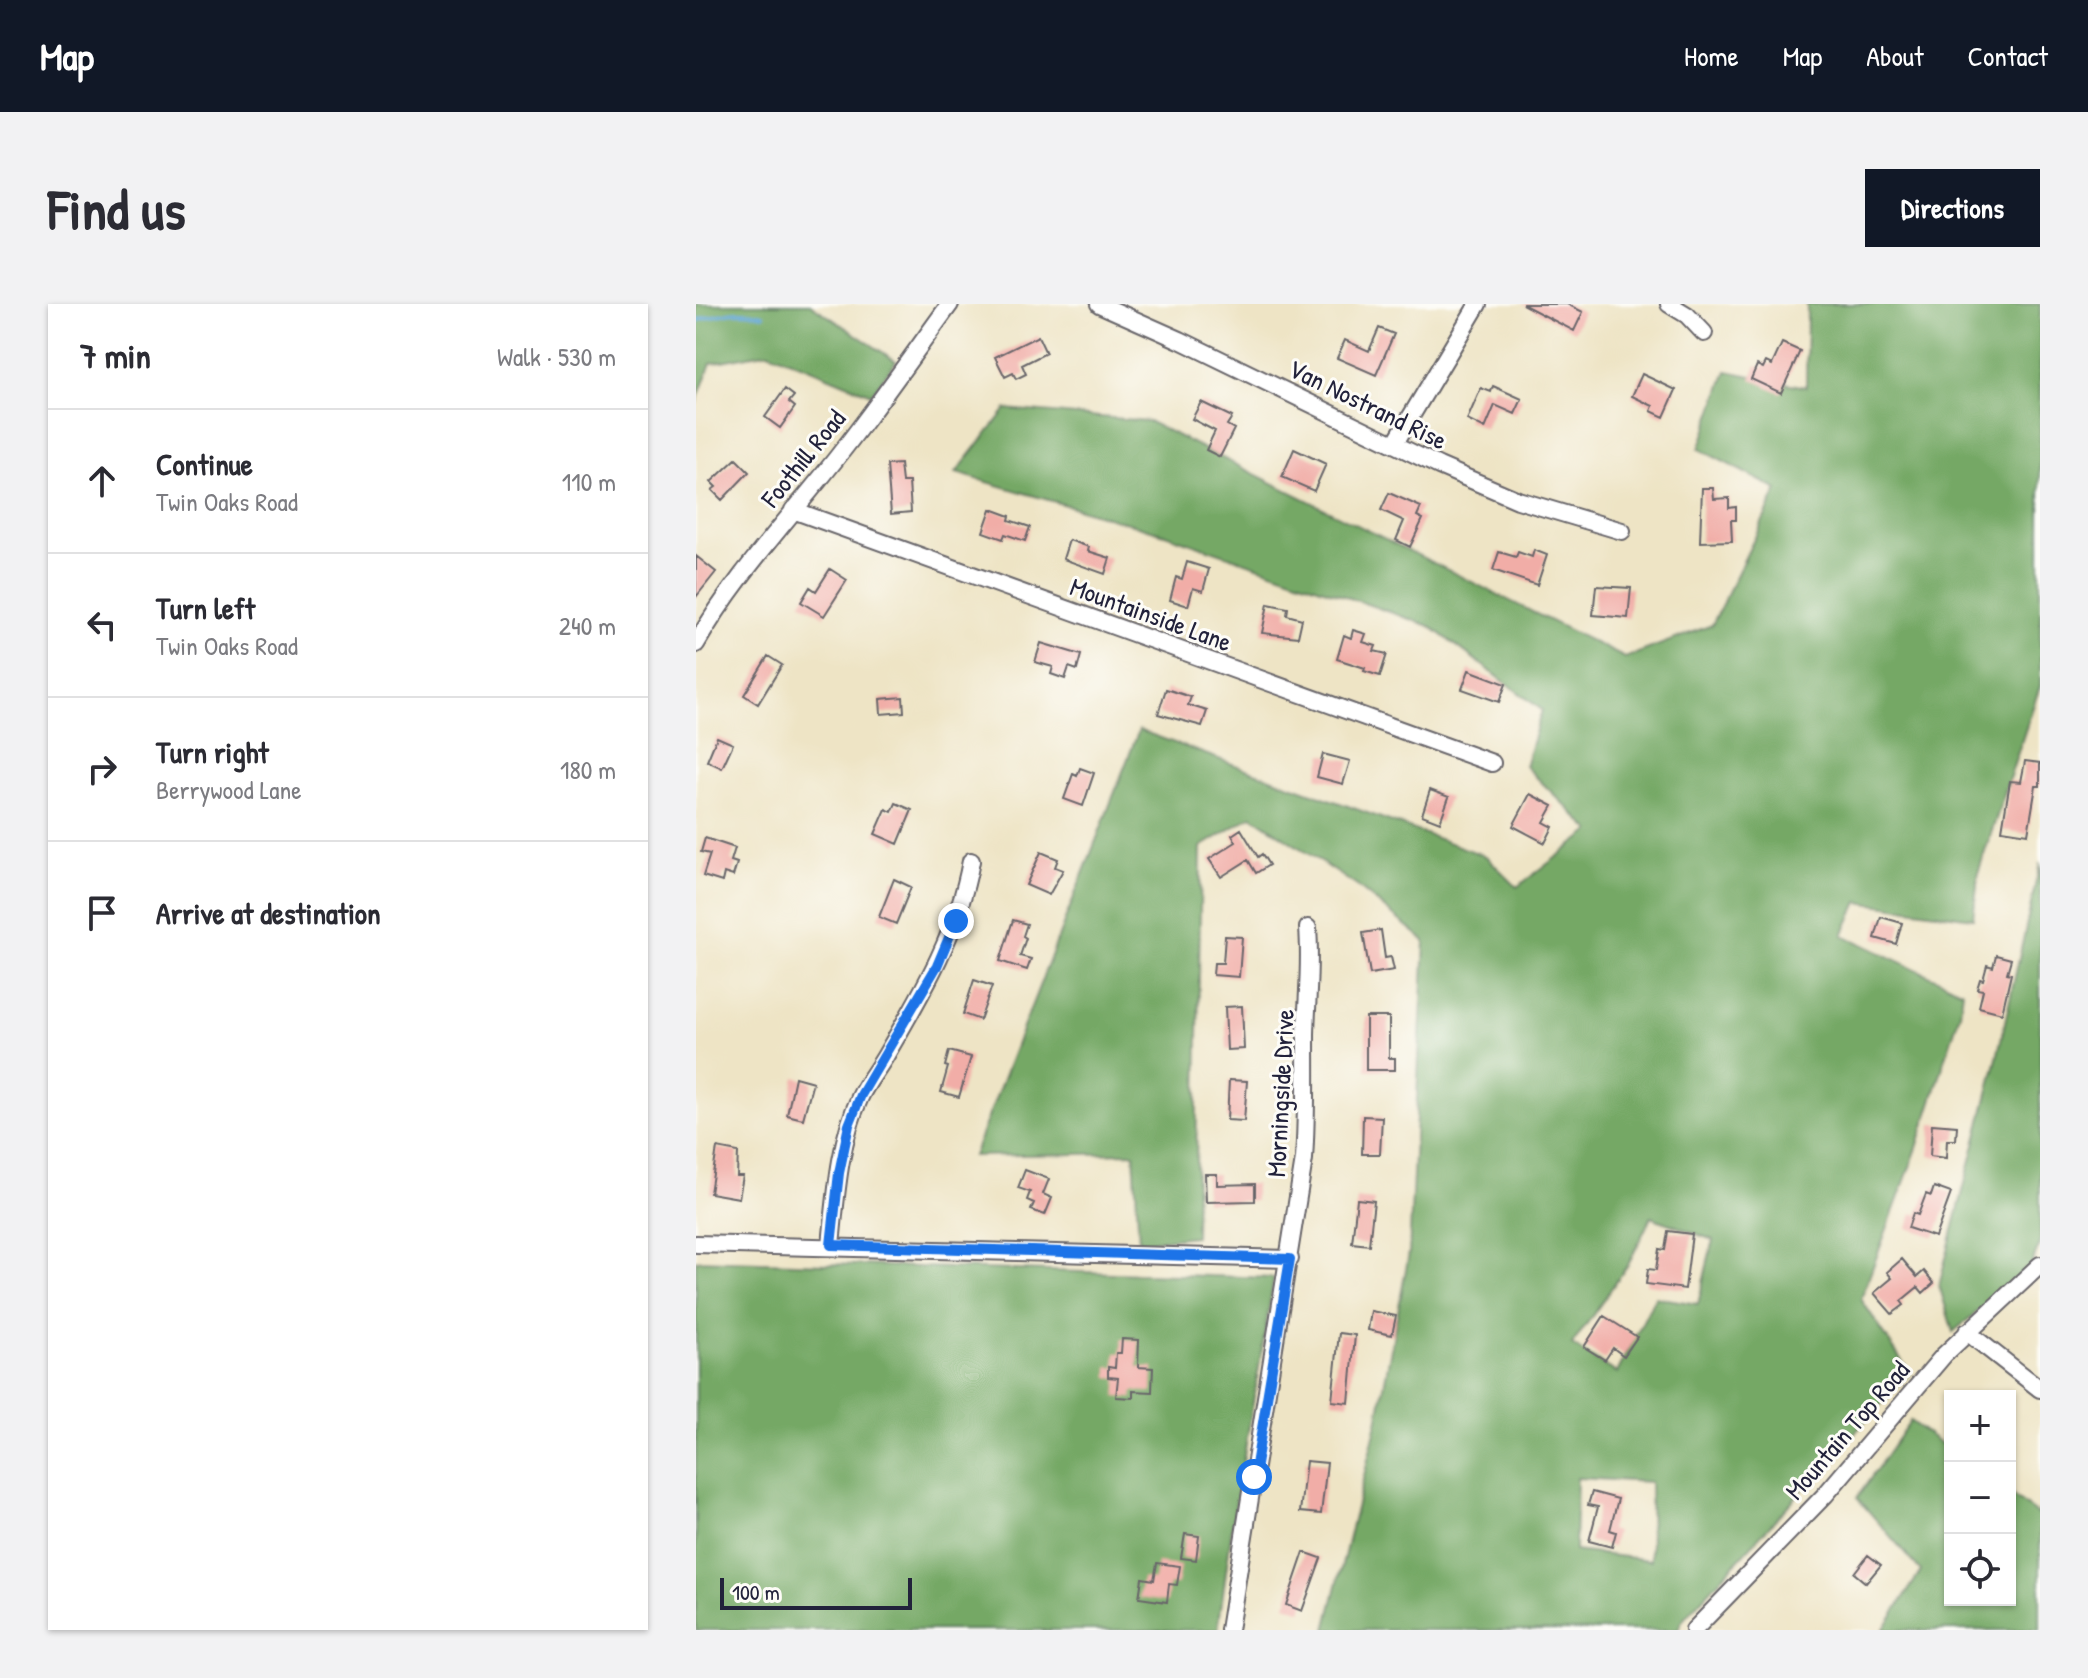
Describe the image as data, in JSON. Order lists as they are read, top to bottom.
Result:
{
  "streets": {
    "street": [
      "Van Nostrand Rise",
      "Foothill Road",
      "Mountainside Lane",
      "Morningside Drive",
      "Mountain Top Road"
    ]
  },
  "crossings": [
    ["Foothill Road", "Mountainside Lane"]
  ],
  "scale_bar": "100 m",
  "page": {
    "header": "Map",
    "nav": [
      "Home",
      "Map",
      "About",
      "Contact"
    ],
    "buttons": "Directions",
    "title": "Find us",
    "heading": ["7 min", "Walk · 530 m"],
    "list": [
      ["Continue", "Twin Oaks Road", "110 m"],
      ["Turn left", "Twin Oaks Road", "240 m"],
      ["Turn right", "Berrywood Lane", "180 m"],
      "Arrive at destination"
    ],
    "map_buttons": ["+", "−"],
    "scale": "100 m"
  }
}
